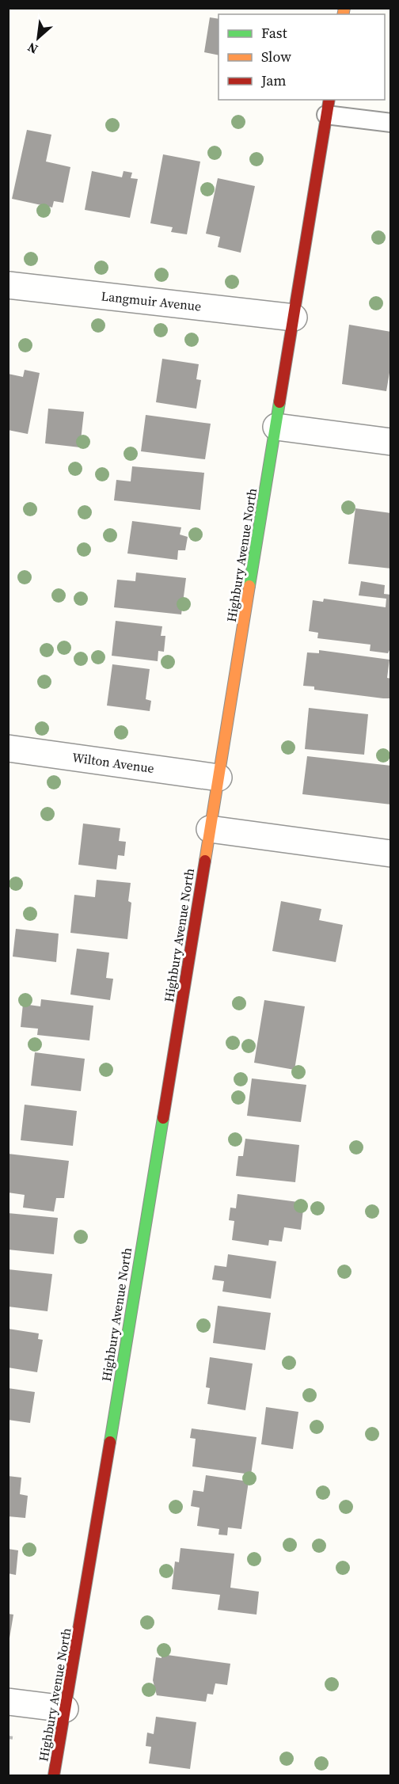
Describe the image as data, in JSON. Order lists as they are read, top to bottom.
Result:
{
  "streets": {
    "main road": ["Highbury Avenue North"],
    "street": ["Langmuir Avenue", "Wilton Avenue"]
  },
  "crossings": [
    ["Langmuir Avenue", "Highbury Avenue North"],
    ["Highbury Avenue North", "Wilton Avenue"]
  ],
  "legend": ["Fast", "Slow", "Jam"],
  "north": "bottom left"
}
